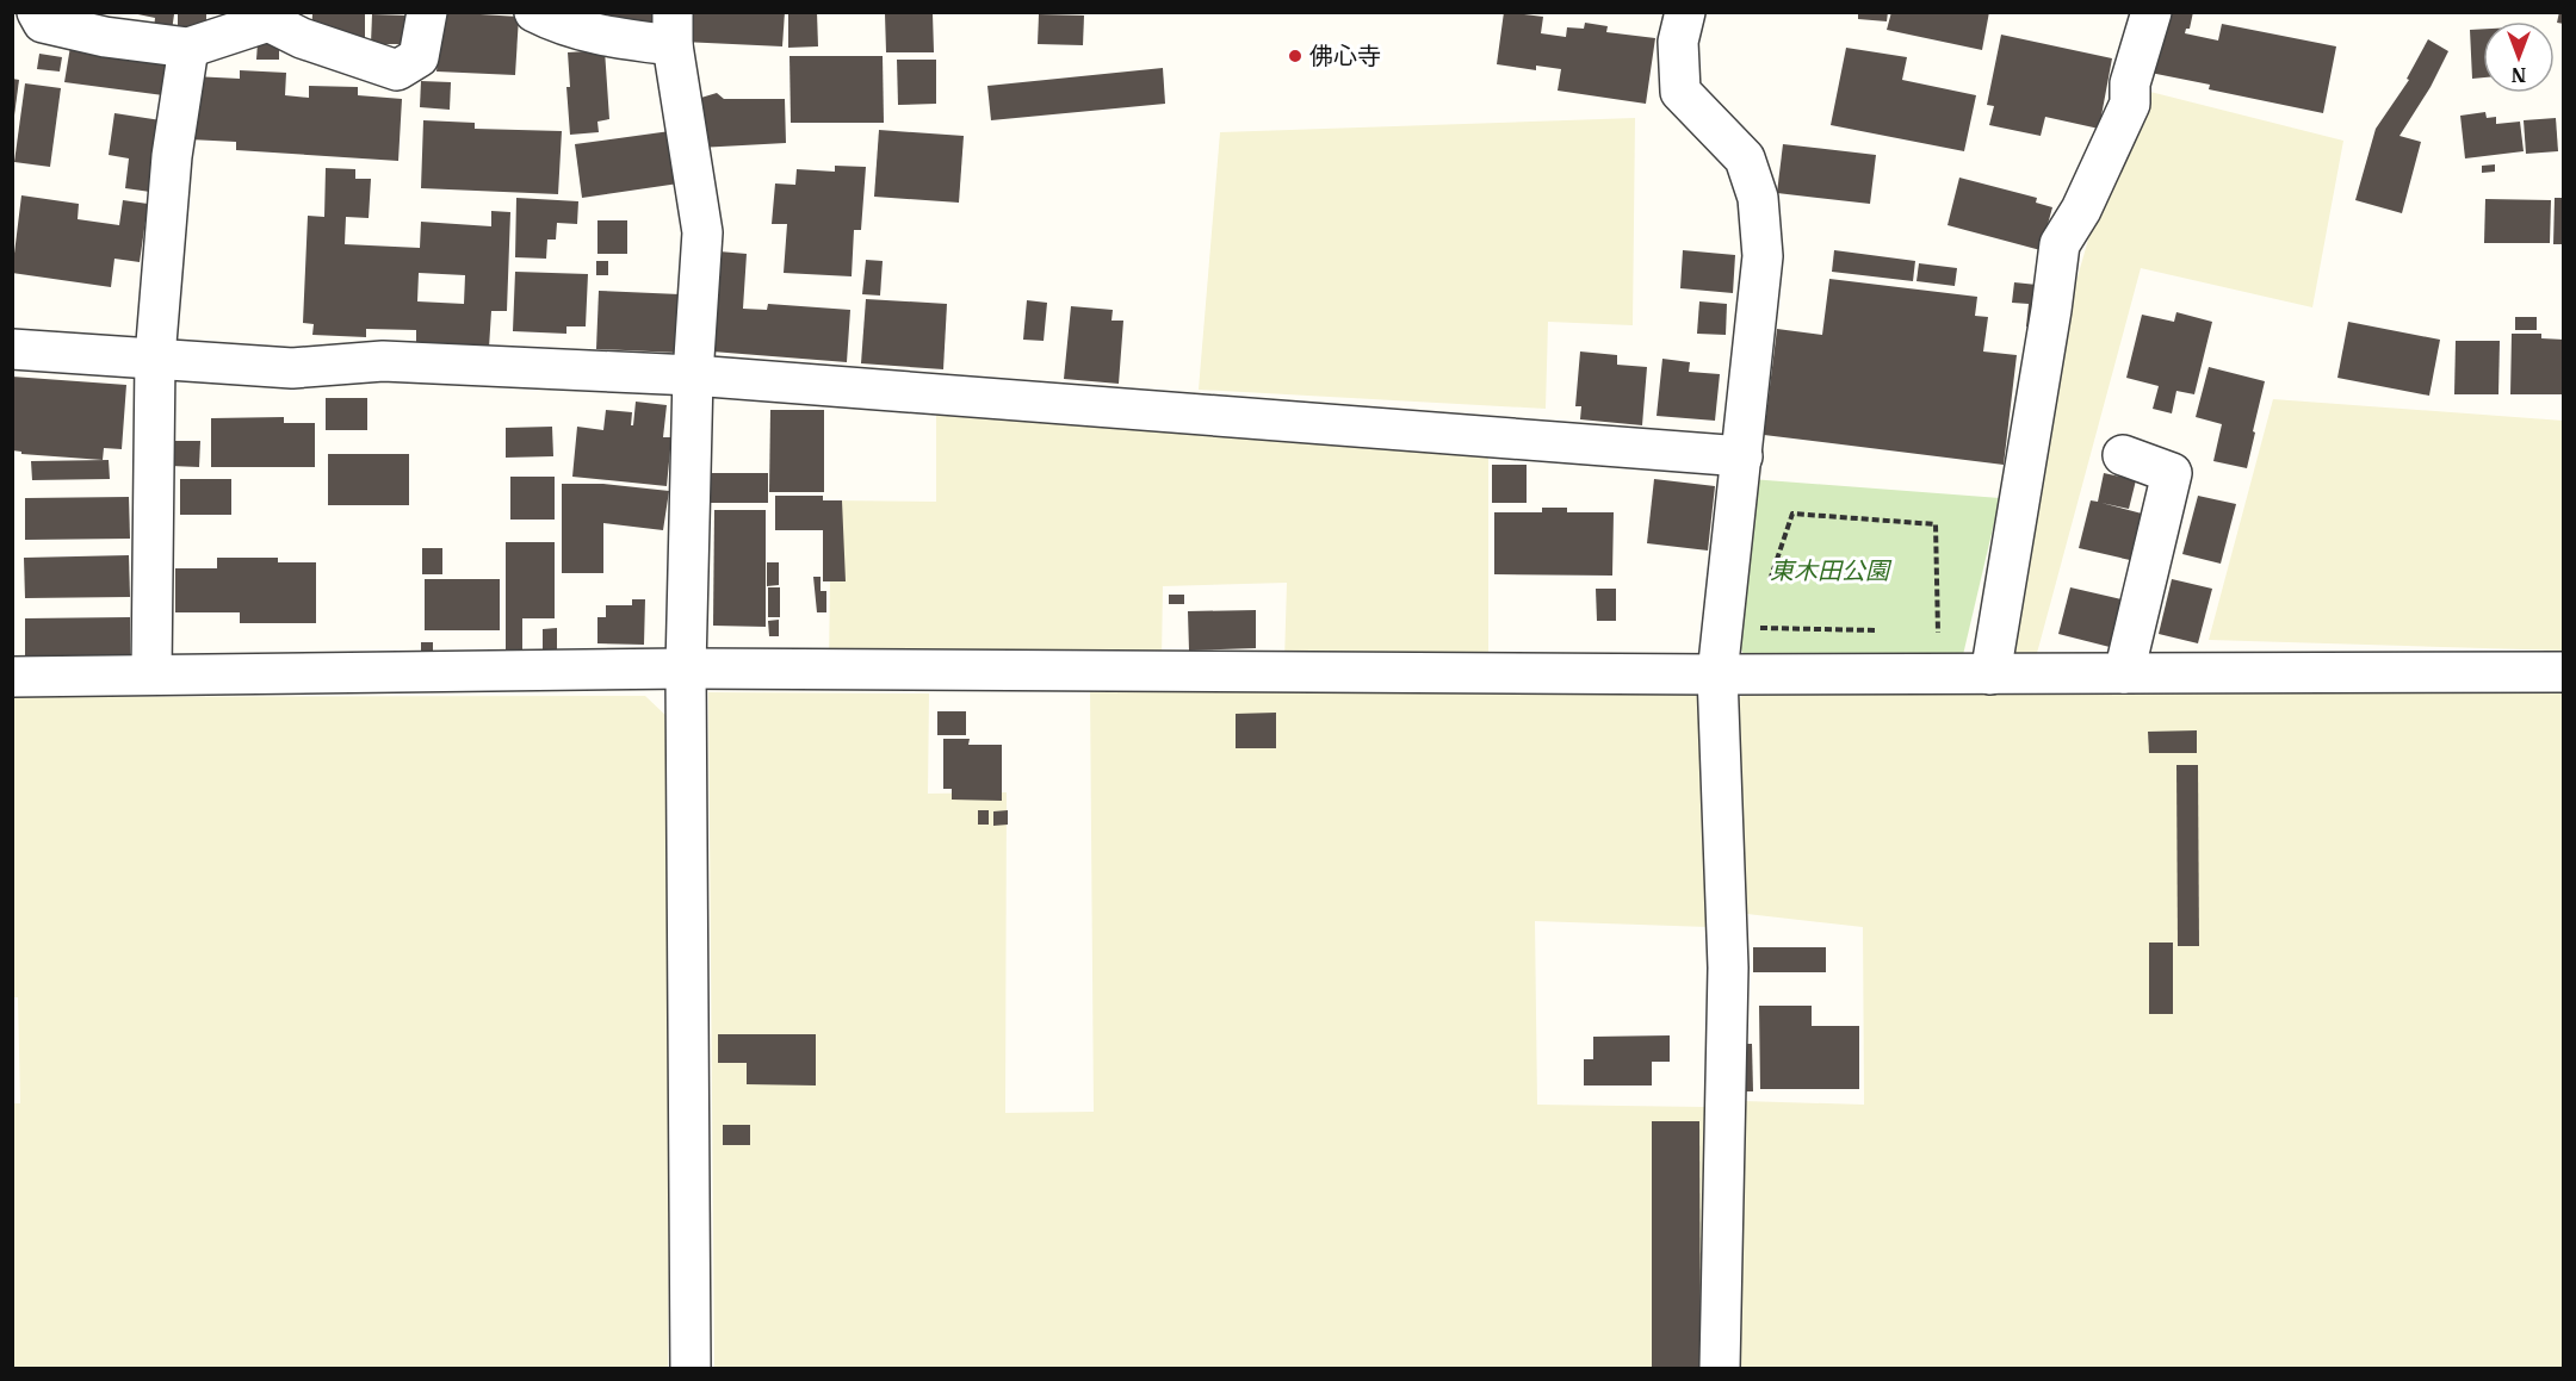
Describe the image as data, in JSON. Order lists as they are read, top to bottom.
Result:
{
  "parks": ["東木田公園"],
  "places": ["佛心寺"],
  "north": "bottom"
}
